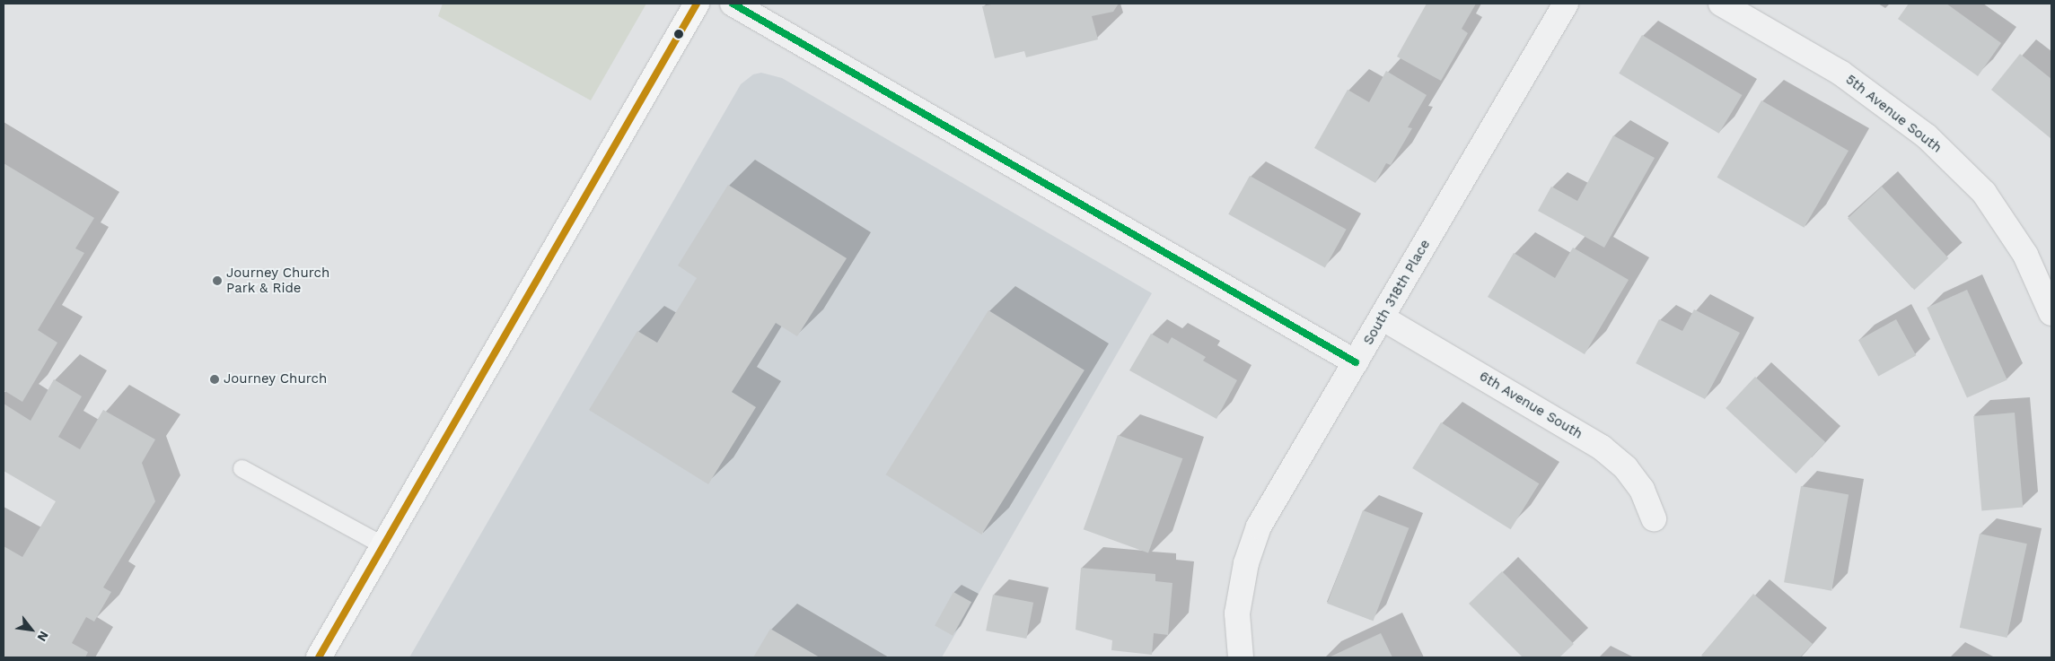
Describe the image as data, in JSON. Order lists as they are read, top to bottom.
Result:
{
  "streets": {
    "street": ["5th Avenue South", "South 318th Place", "6th Avenue South"]
  },
  "crossings": [
    ["South 318th Place", "6th Avenue South"]
  ],
  "places": ["Journey Church Park & Ride", "Journey Church"],
  "north": "bottom right"
}
